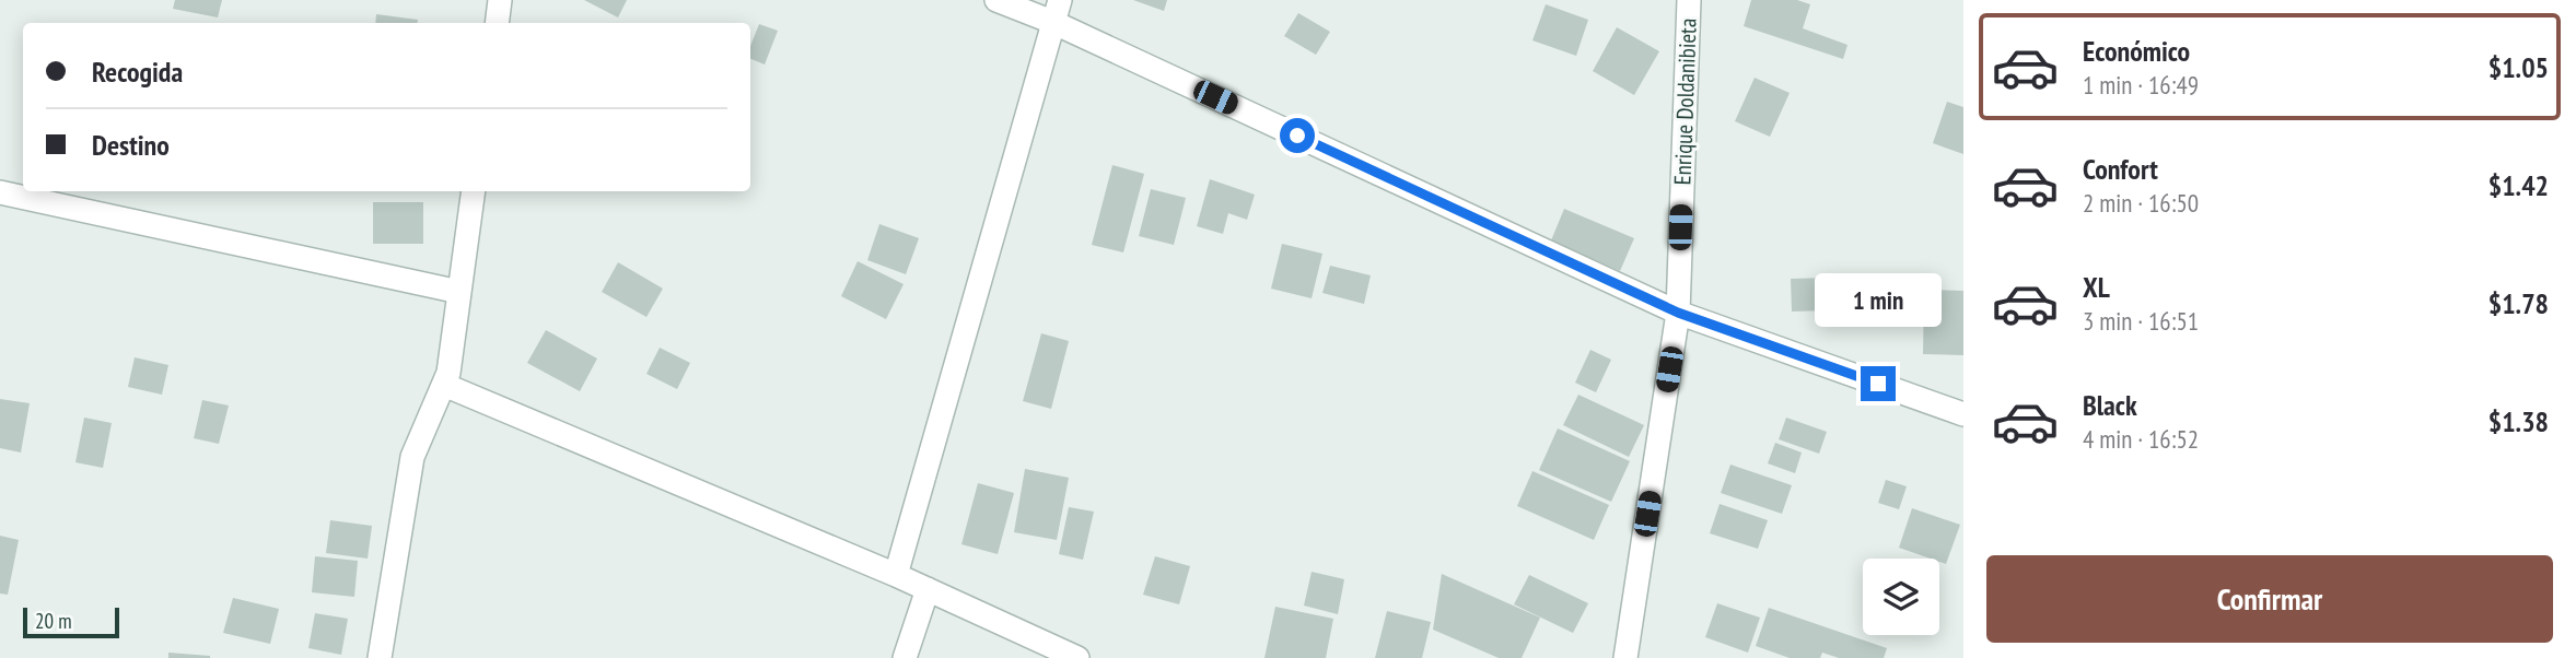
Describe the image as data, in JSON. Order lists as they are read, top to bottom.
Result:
{
  "streets": {
    "street": ["Enrique Doldanibieta"]
  },
  "scale_bar": "20 m",
  "page": {
    "list": [
      {
        "name": "Económico",
        "note": "1 min · 16:49",
        "value": "$1.05"
      },
      {
        "name": "Confort",
        "note": "2 min · 16:50",
        "value": "$1.42"
      },
      {
        "name": "XL",
        "note": "3 min · 16:51",
        "value": "$1.78"
      },
      {
        "name": "Black",
        "note": "4 min · 16:52",
        "value": "$1.38"
      }
    ],
    "banner": ["Recogida", "Destino"],
    "bubble": "1 min",
    "buttons": "Confirmar",
    "scale": "20 m"
  }
}
